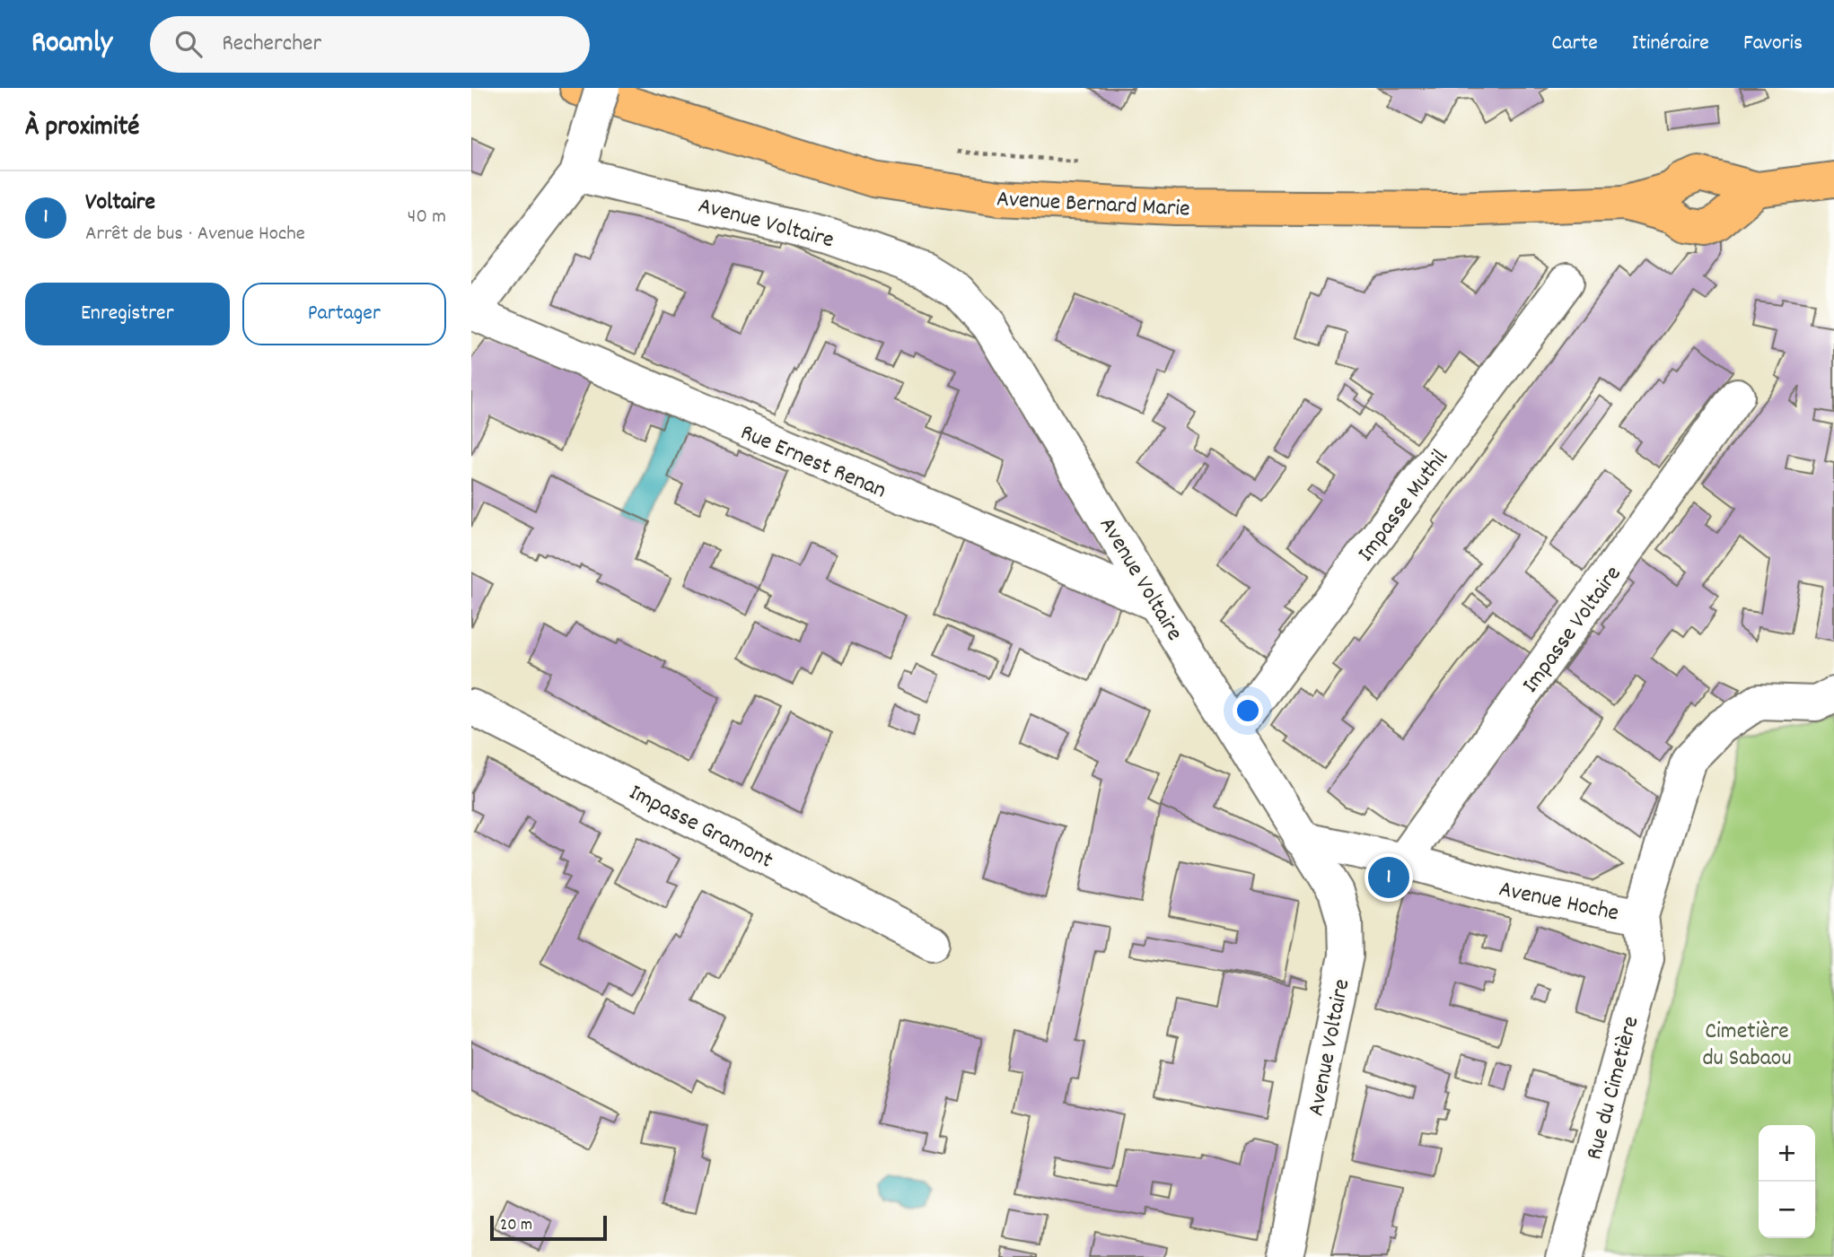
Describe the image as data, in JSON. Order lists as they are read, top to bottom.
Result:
{
  "streets": {
    "main road": ["Avenue Bernard Marie"],
    "street": [
      "Avenue Voltaire",
      "Rue Ernest Renan",
      "Impasse Muthil",
      "Impasse Voltaire",
      "Impasse Gramont",
      "Avenue Hoche",
      "Rue du Cimetière"
    ]
  },
  "crossings": [
    ["Avenue Voltaire", "Rue Ernest Renan"],
    ["Avenue Voltaire", "Impasse Muthil"],
    ["Avenue Voltaire", "Avenue Hoche"],
    ["Impasse Voltaire", "Avenue Hoche"],
    ["Avenue Hoche", "Rue du Cimetière"]
  ],
  "parks": ["Cimetière du Sabaou"],
  "scale_bar": "20 m",
  "page": {
    "header": "Roamly",
    "search": "Rechercher",
    "nav": ["Carte", "Itinéraire", "Favoris"],
    "heading": "À proximité",
    "list": [
      {
        "mark": "1",
        "name": "Voltaire",
        "note": "Arrêt de bus · Avenue Hoche",
        "value": "40 m"
      }
    ],
    "buttons": ["Enregistrer", "Partager"],
    "pins": "1",
    "map_buttons": ["+", "−"],
    "scale": "20 m"
  }
}
